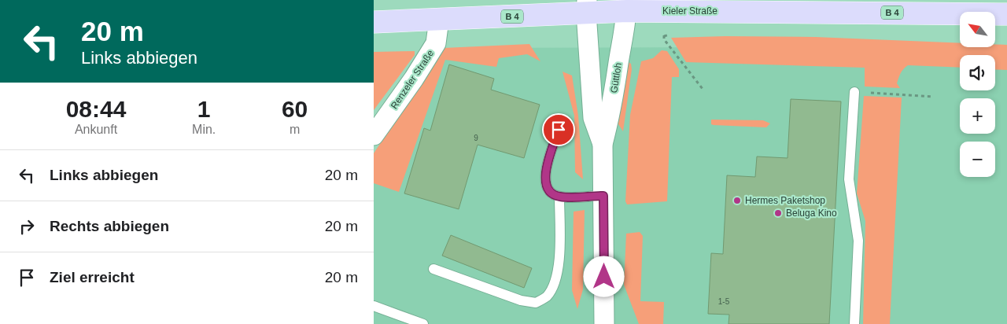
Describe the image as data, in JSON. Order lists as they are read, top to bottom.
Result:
{
  "streets": {
    "main road": ["Kieler Straße", "B 4"],
    "street": ["Güttloh", "Renzeler Straße"]
  },
  "crossings": [
    ["Kieler Straße", "Güttloh"],
    ["Kieler Straße", "Renzeler Straße"]
  ],
  "places": ["Hermes Paketshop", "Beluga Kino"],
  "house_numbers": ["9", "1-5"],
  "north": "top left",
  "page": {
    "turn": ["20 m", "Links abbiegen"],
    "map_buttons": ["+", "−"],
    "eta": [
      "08:44",
      "Ankunft",
      "1",
      "Min.",
      "60",
      "m"
    ],
    "list": [
      {
        "name": "Links abbiegen",
        "value": "20 m"
      },
      {
        "name": "Rechts abbiegen",
        "value": "20 m"
      },
      {
        "name": "Ziel erreicht",
        "value": "20 m"
      }
    ]
  }
}
